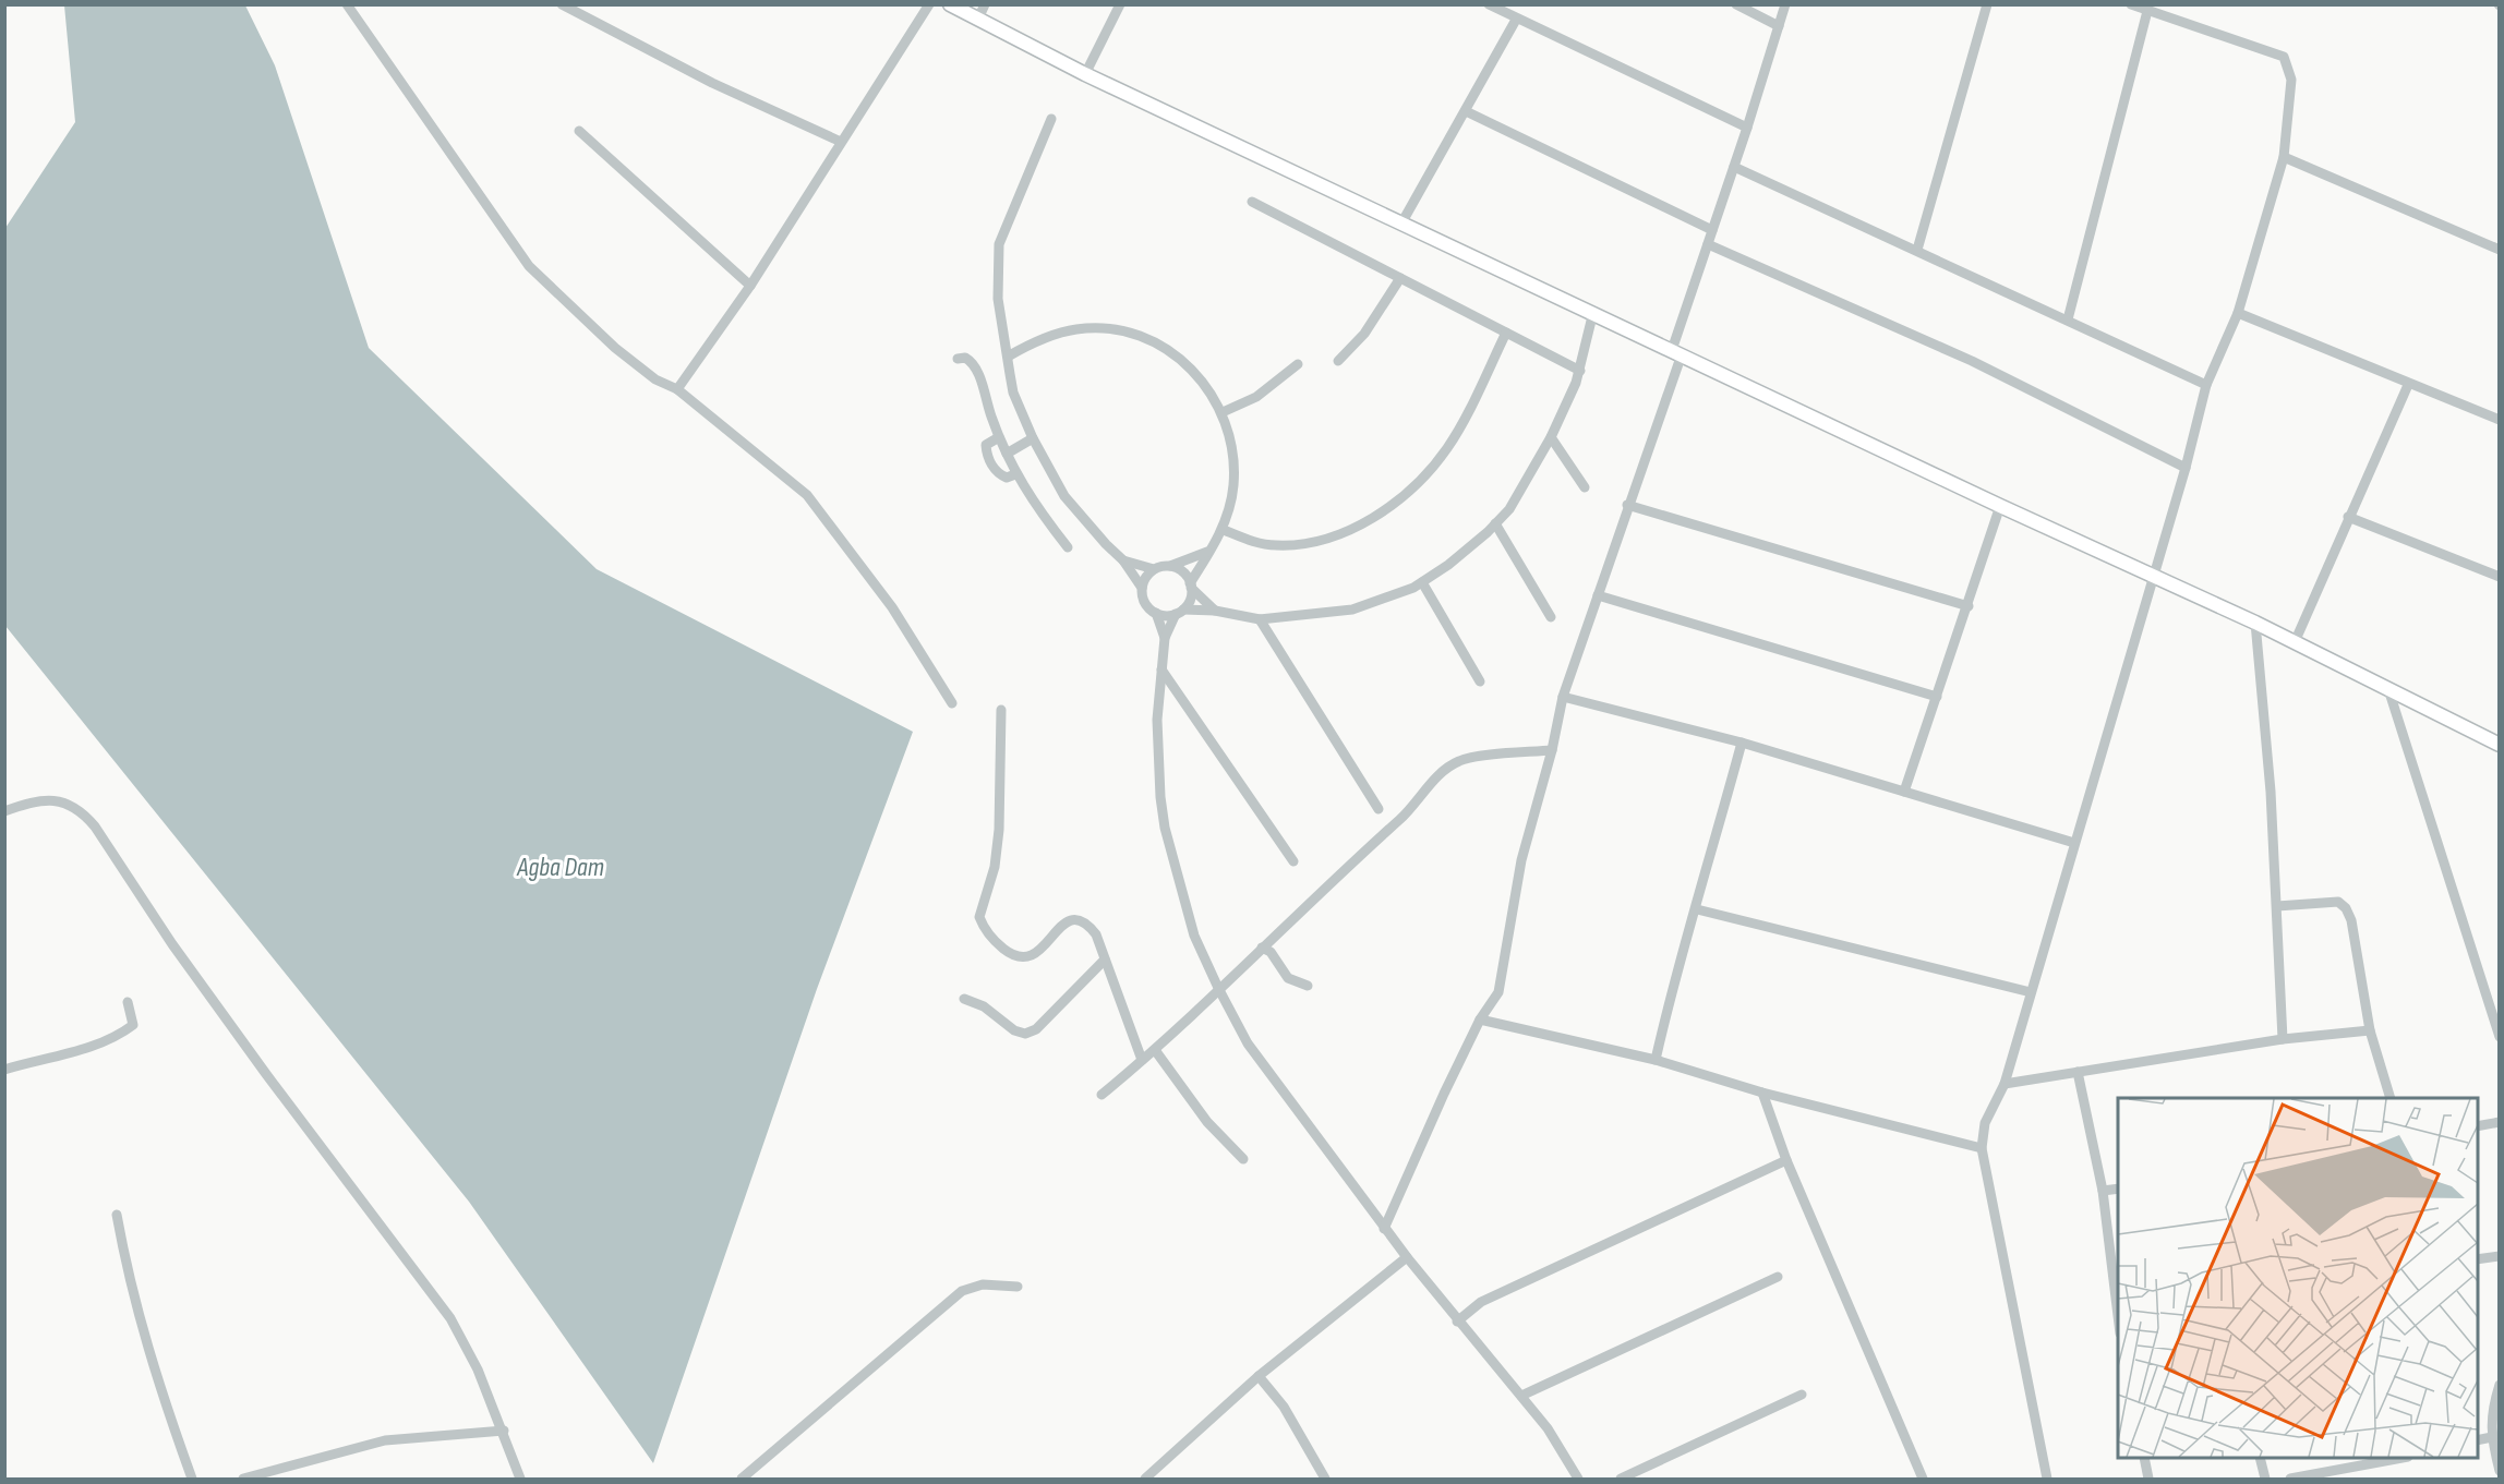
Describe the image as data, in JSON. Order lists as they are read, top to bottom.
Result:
{
  "water": ["Agba Dam"]
}
